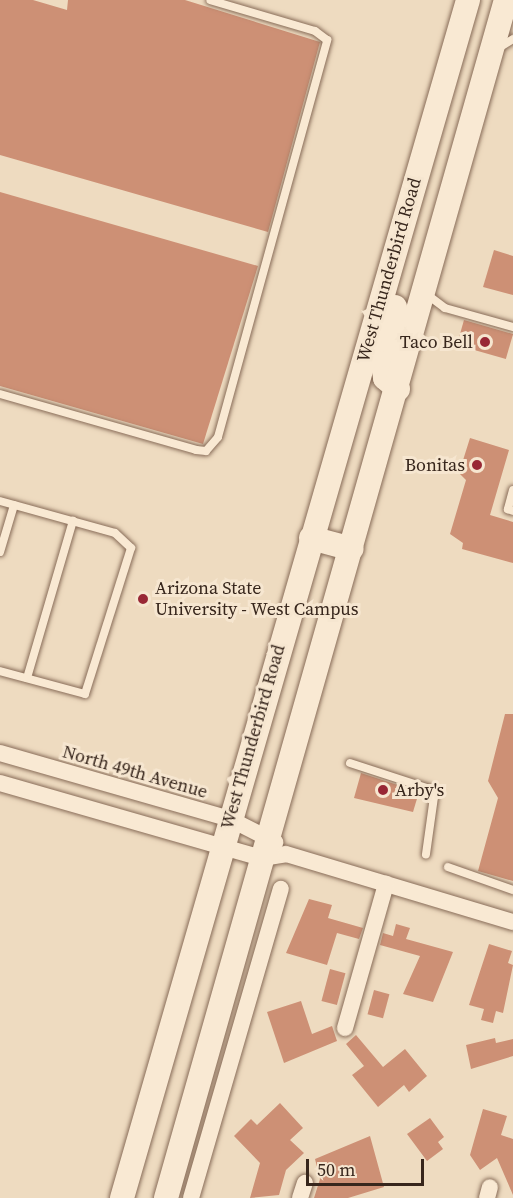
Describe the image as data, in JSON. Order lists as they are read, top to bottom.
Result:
{
  "streets": {
    "main road": ["West Thunderbird Road"],
    "street": ["North 49th Avenue"]
  },
  "crossings": [
    ["West Thunderbird Road", "North 49th Avenue"]
  ],
  "places": [
    "Taco Bell",
    "Bonitas",
    "Arizona State University - West Campus",
    "Arby's"
  ],
  "scale_bar": "50 m"
}
